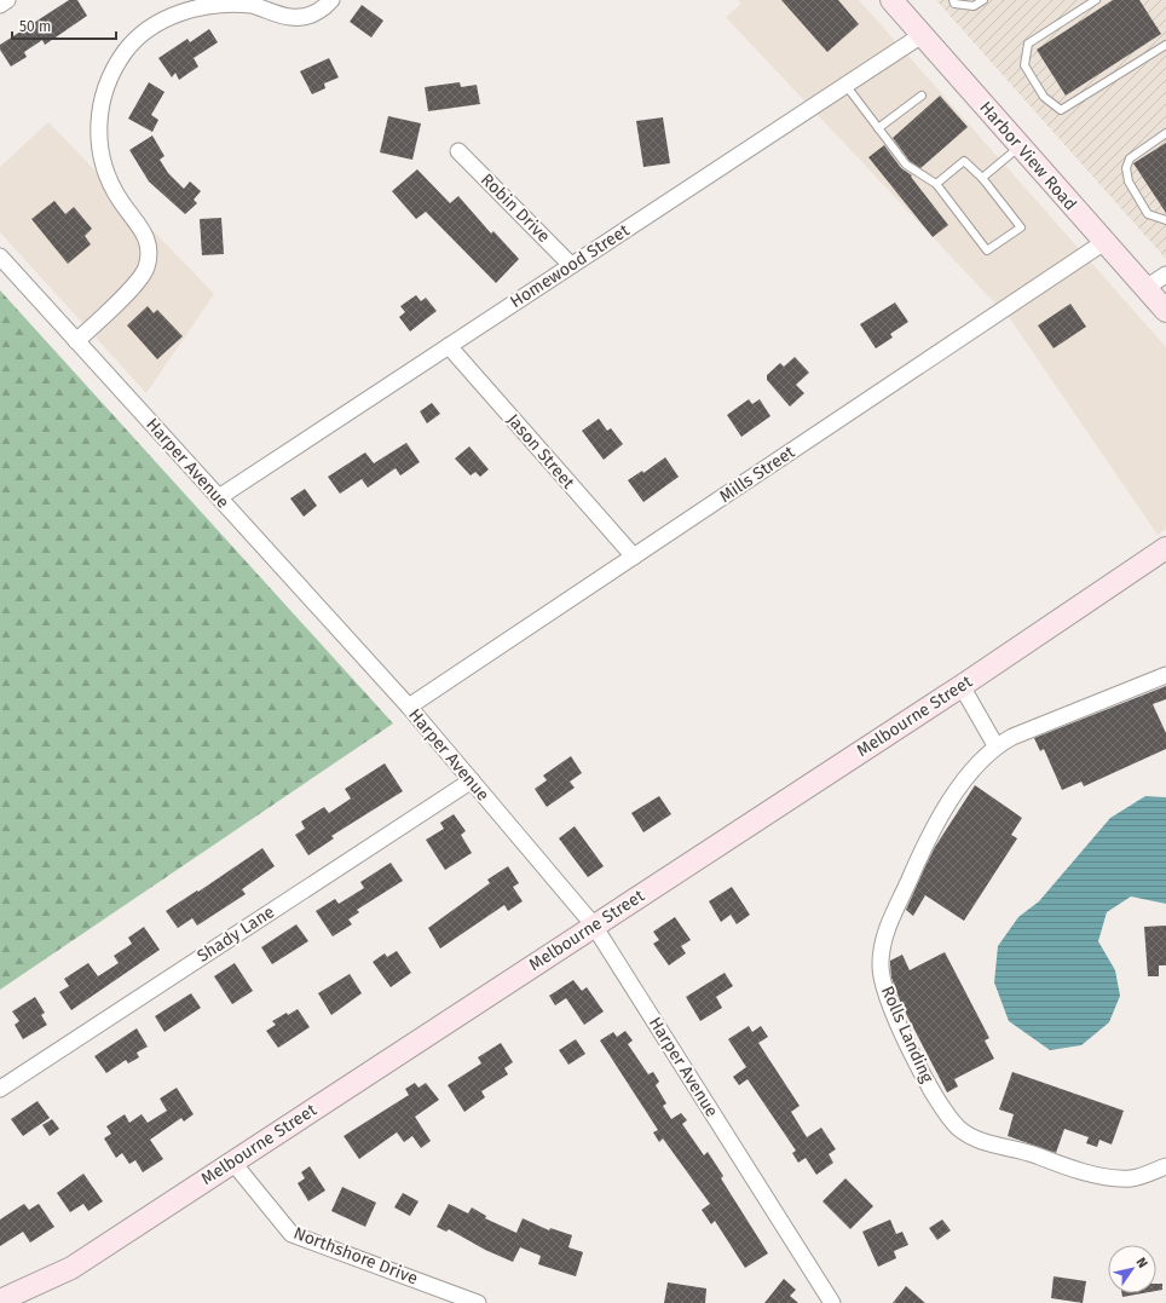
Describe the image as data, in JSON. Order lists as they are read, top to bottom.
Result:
{
  "streets": {
    "street": [
      "Harbor View Road",
      "Robin Drive",
      "Homewood Street",
      "Jason Street",
      "Harper Avenue",
      "Mills Street",
      "Melbourne Street",
      "Shady Lane",
      "Rolls Landing",
      "Northshore Drive"
    ]
  },
  "crossings": [
    ["Harbor View Road", "Homewood Street"],
    ["Harbor View Road", "Mills Street"],
    ["Robin Drive", "Homewood Street"],
    ["Homewood Street", "Jason Street"],
    ["Homewood Street", "Harper Avenue"],
    ["Jason Street", "Mills Street"],
    ["Harper Avenue", "Mills Street"],
    ["Harper Avenue", "Melbourne Street"],
    ["Harper Avenue", "Shady Lane"],
    ["Melbourne Street", "Northshore Drive"]
  ],
  "scale_bar": "50 m",
  "north": "top right"
}
